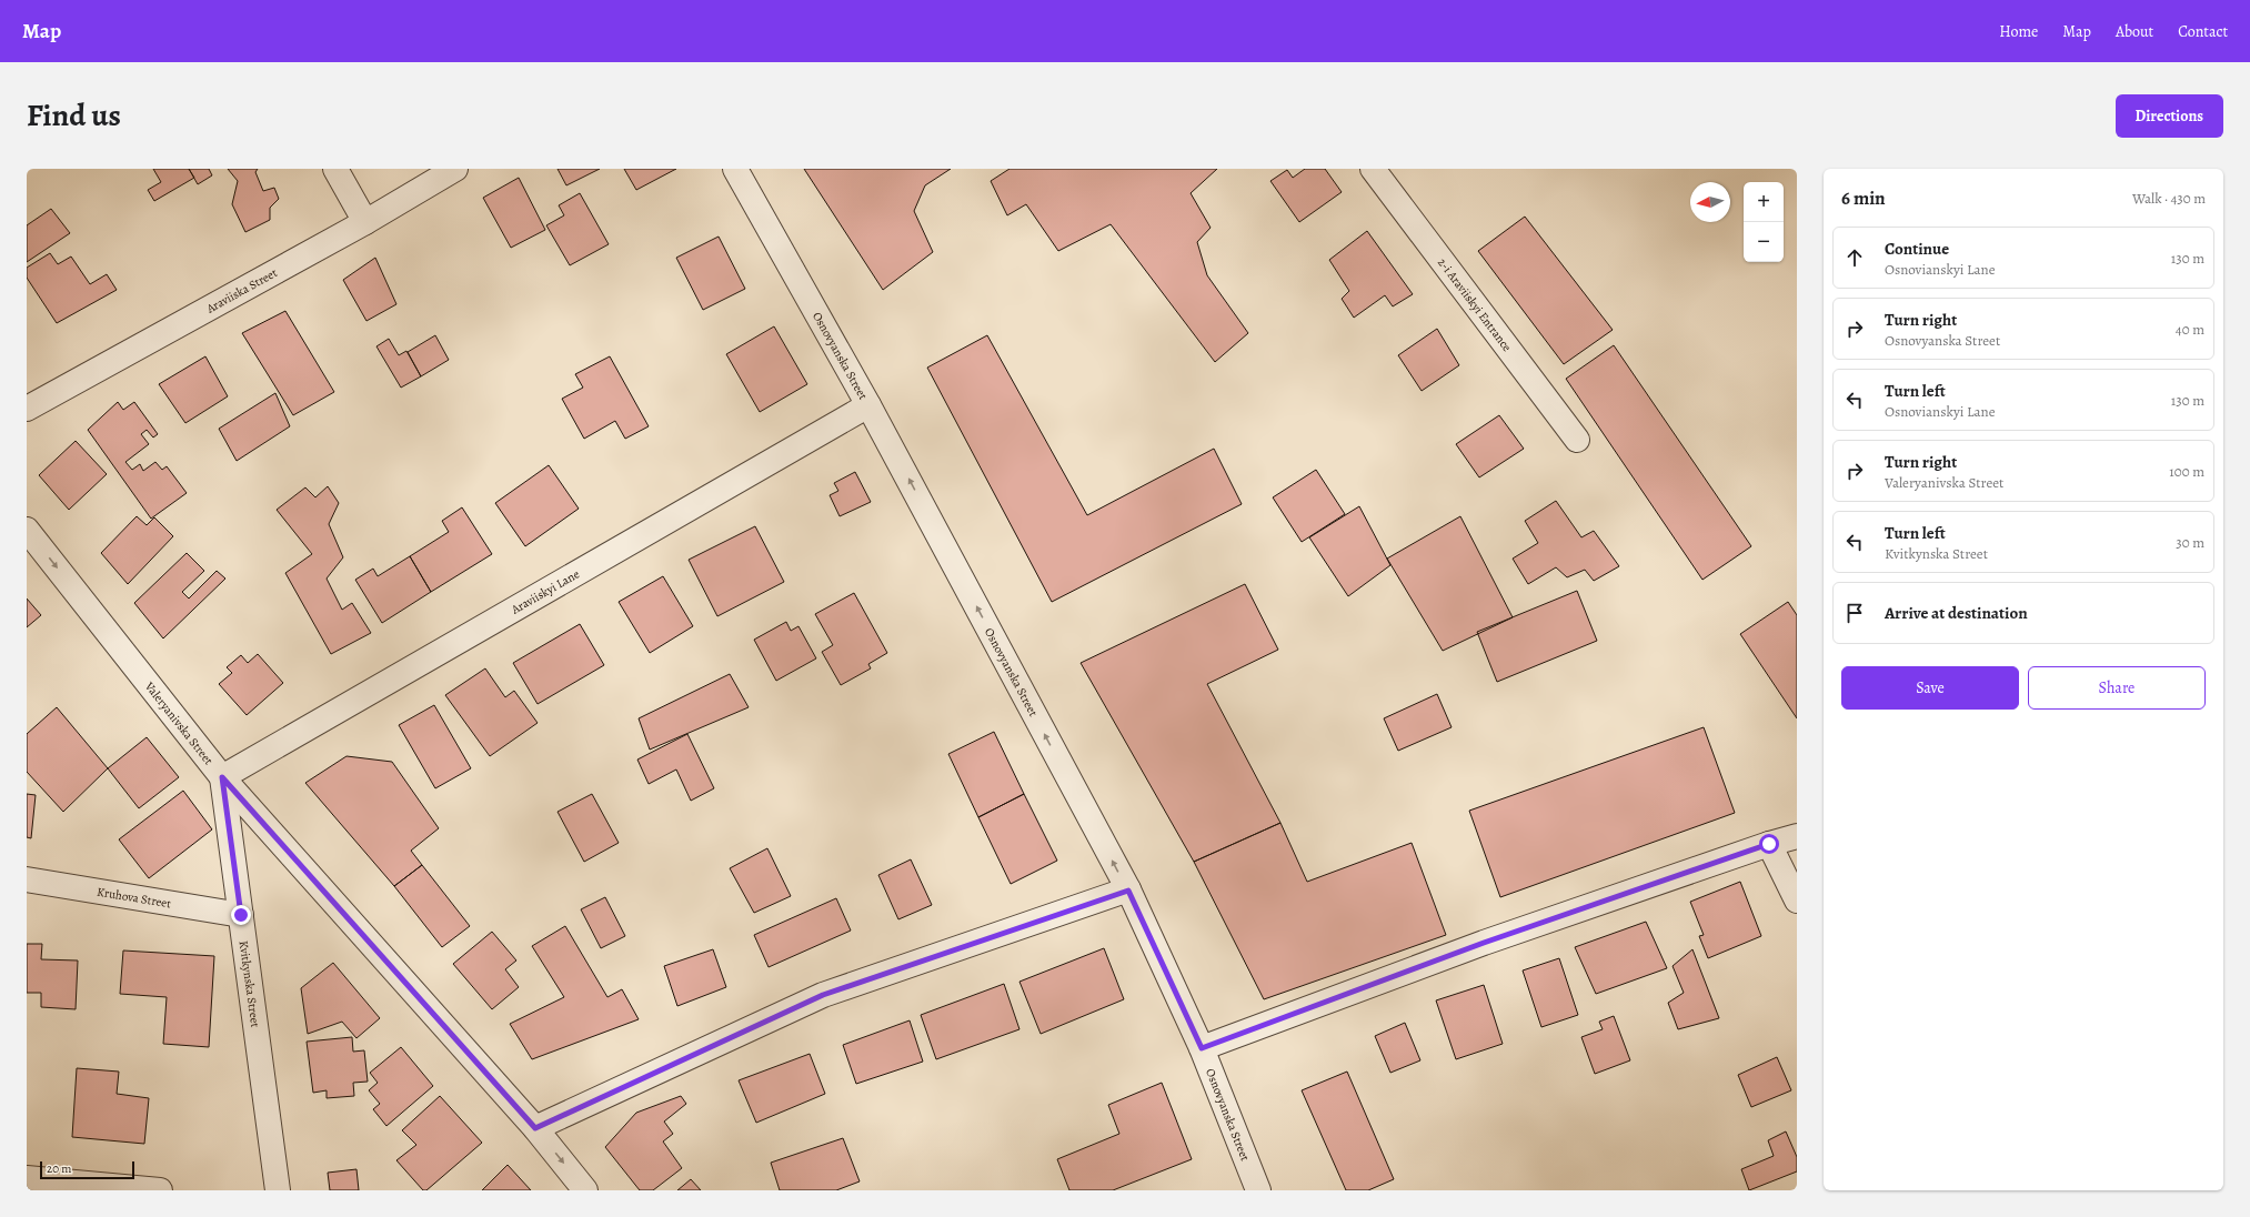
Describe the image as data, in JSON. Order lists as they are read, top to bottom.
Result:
{
  "streets": {
    "street": [
      "Araviiska Street",
      "2-i Araviiskyi Entrance",
      "Osnovyanska Street",
      "Araviiskyi Lane",
      "Valeryanivska Street",
      "Kruhova Street",
      "Kvitkynska Street"
    ]
  },
  "crossings": [
    ["Osnovyanska Street", "Araviiskyi Lane"],
    ["Araviiskyi Lane", "Valeryanivska Street"],
    ["Araviiskyi Lane", "Kvitkynska Street"],
    ["Valeryanivska Street", "Kvitkynska Street"],
    ["Kruhova Street", "Kvitkynska Street"]
  ],
  "one_way": ["Osnovyanska Street", "Valeryanivska Street"],
  "scale_bar": "20 m",
  "north": "left",
  "page": {
    "header": "Map",
    "nav": [
      "Home",
      "Map",
      "About",
      "Contact"
    ],
    "title": "Find us",
    "buttons": [
      "Directions",
      ["Save", "Share"]
    ],
    "heading": ["6 min", "Walk · 430 m"],
    "map_buttons": ["+", "−"],
    "list": [
      ["Continue", "Osnovianskyi Lane", "130 m"],
      ["Turn right", "Osnovyanska Street", "40 m"],
      ["Turn left", "Osnovianskyi Lane", "130 m"],
      ["Turn right", "Valeryanivska Street", "100 m"],
      ["Turn left", "Kvitkynska Street", "30 m"],
      "Arrive at destination"
    ],
    "scale": "20 m"
  }
}
